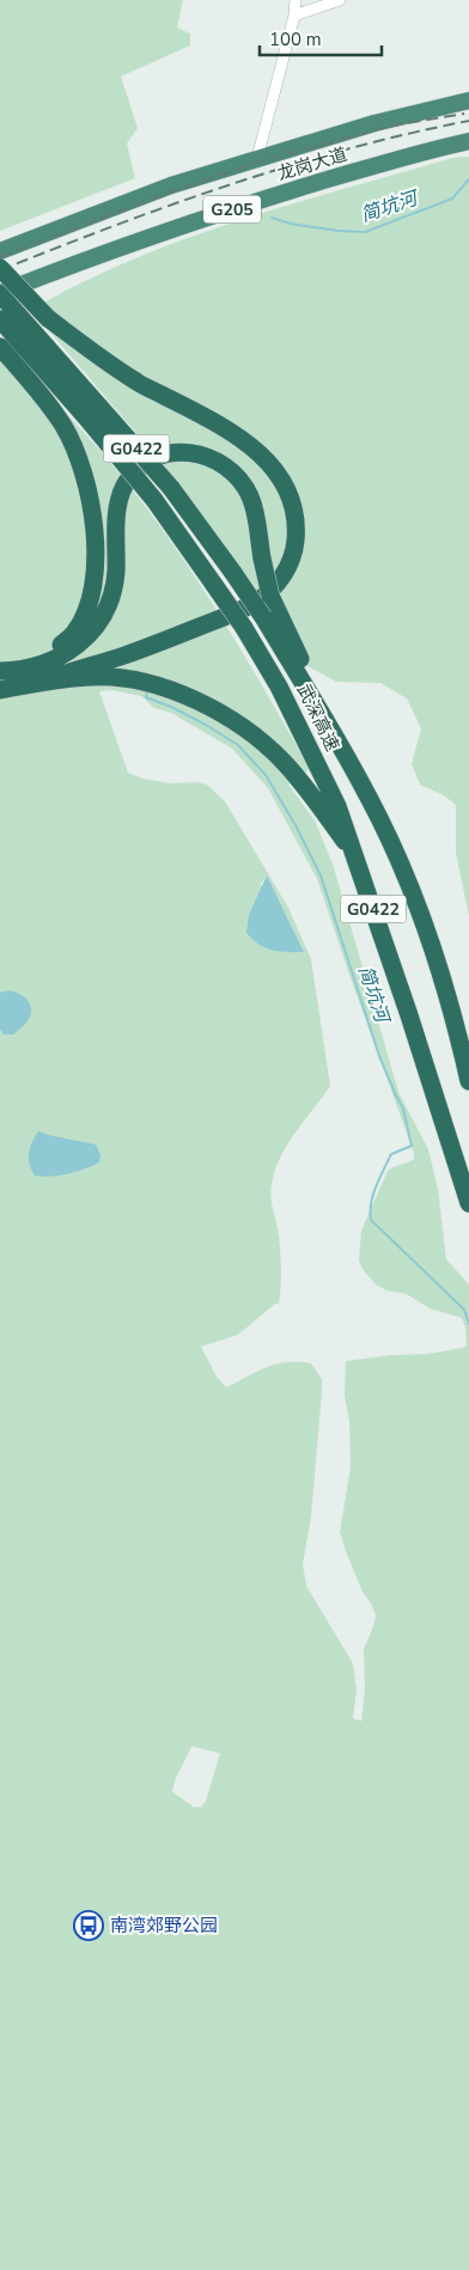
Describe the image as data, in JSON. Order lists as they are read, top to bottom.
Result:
{
  "streets": {
    "highway": [
      "龙岗大道",
      "G205",
      "G0422",
      "武深高速"
    ]
  },
  "crossings": [
    ["龙岗大道", "武深高速"]
  ],
  "water": ["简坑河"],
  "places": {
    "bus stop": ["南湾郊野公园"]
  },
  "scale_bar": "100 m"
}
